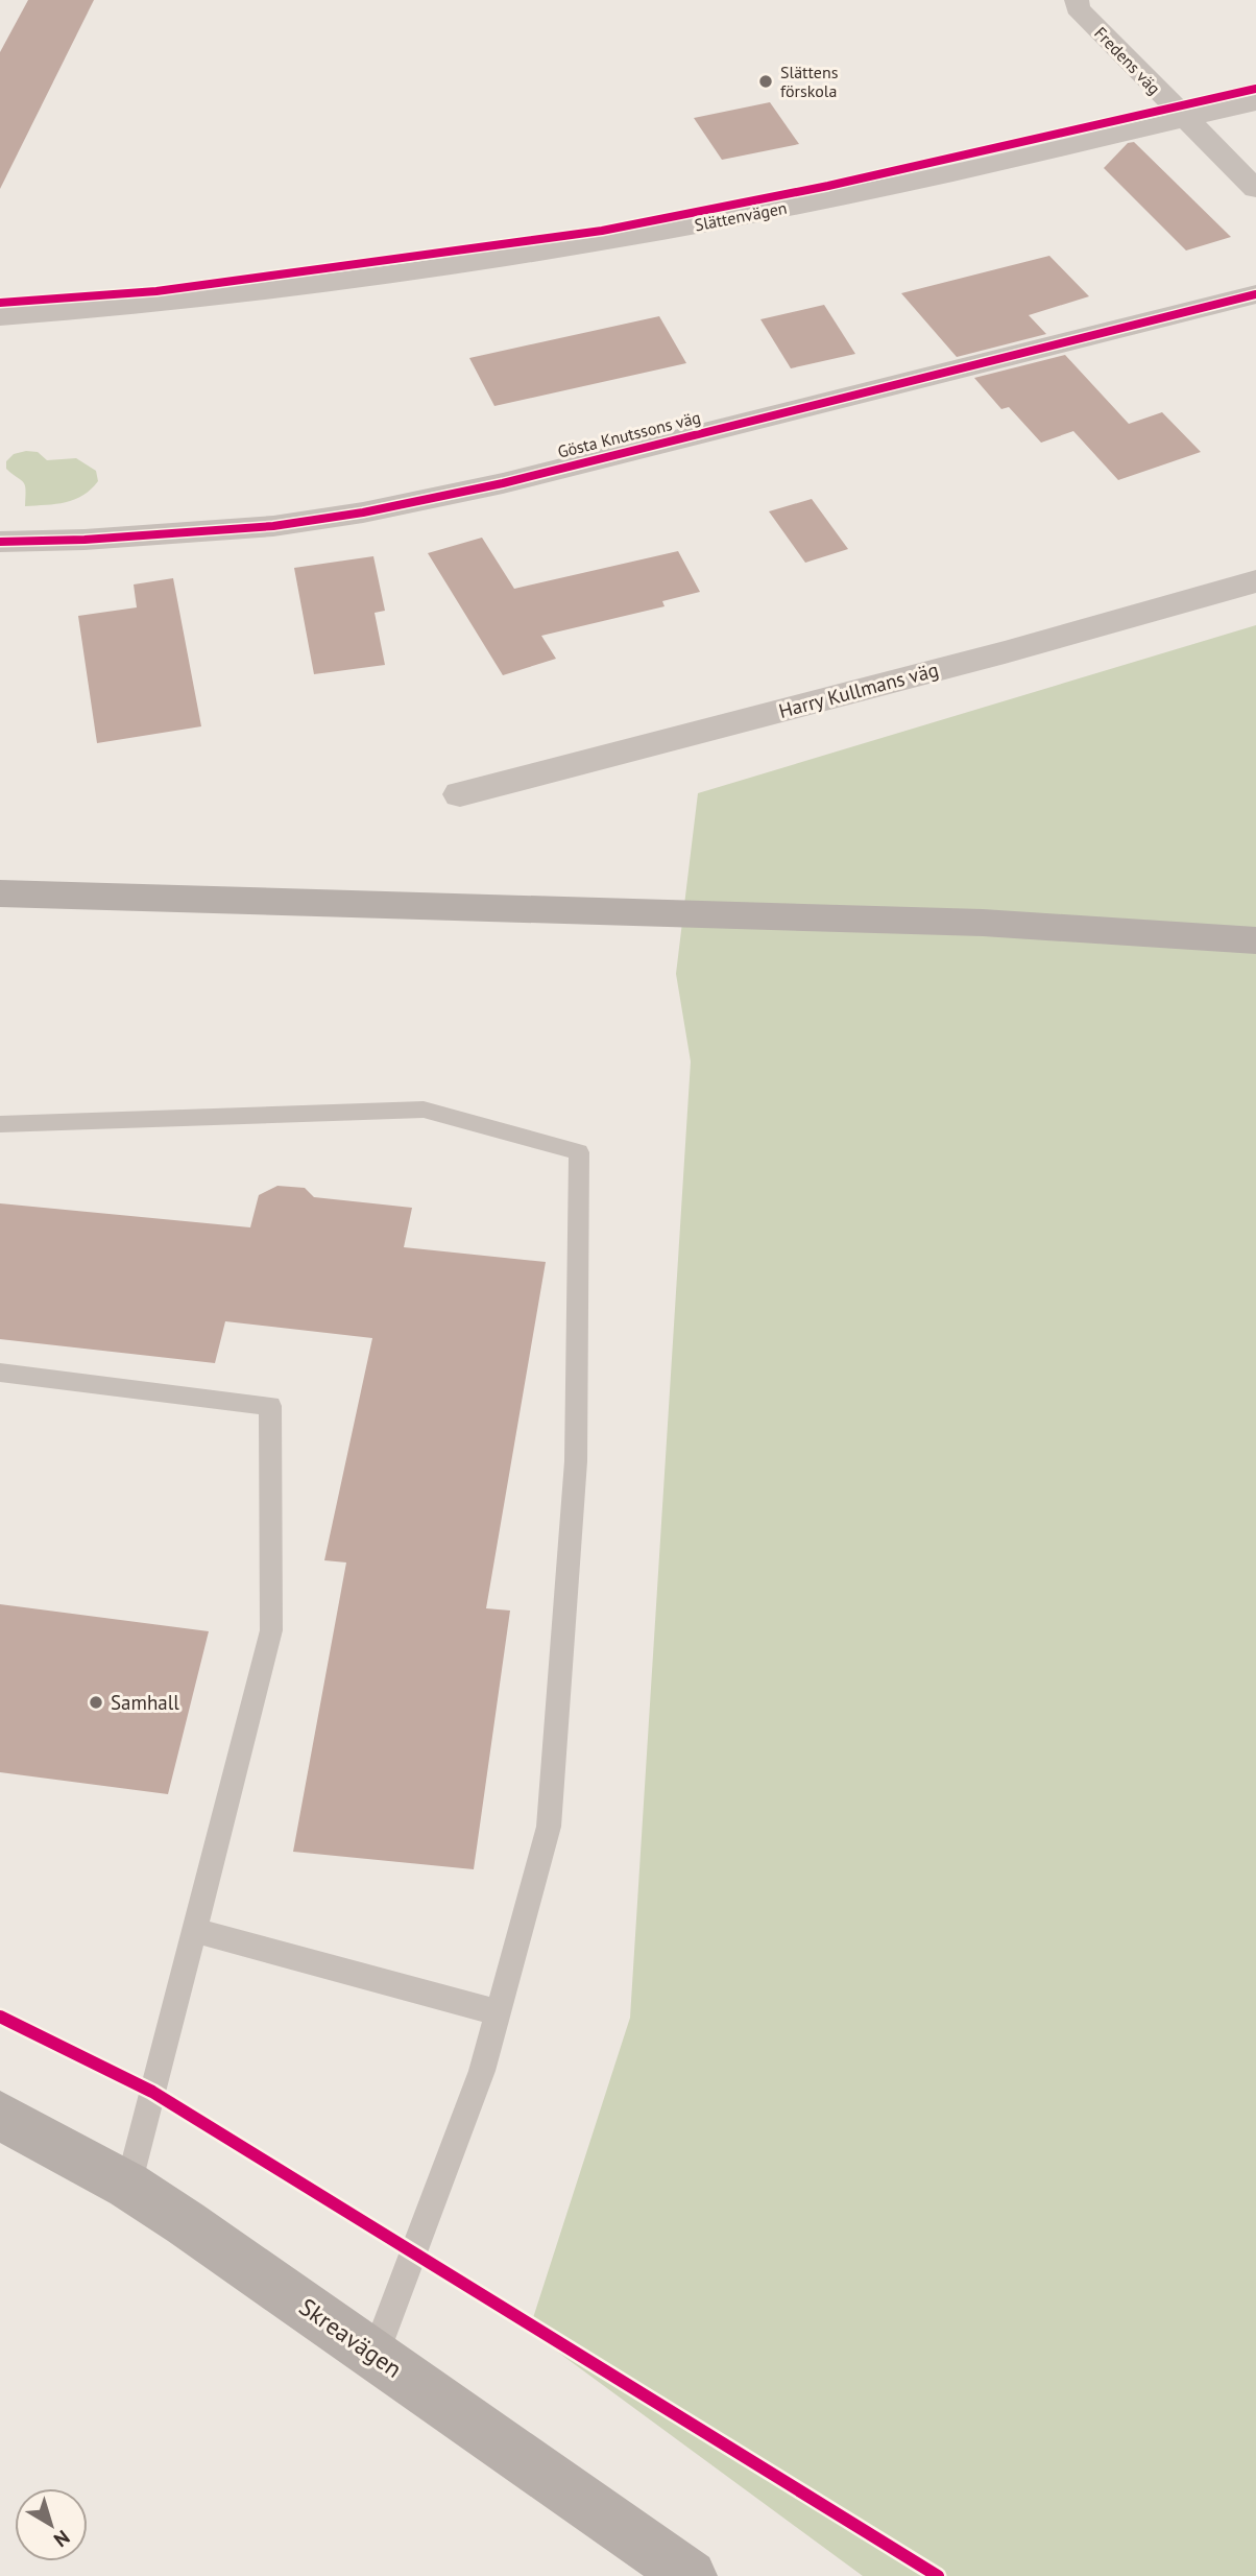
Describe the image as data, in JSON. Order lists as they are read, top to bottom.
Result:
{
  "streets": {
    "main road": ["Skreavägen"],
    "street": [
      "Fredens väg",
      "Slättenvägen",
      "Gösta Knutssons väg",
      "Harry Kullmans väg"
    ]
  },
  "crossings": [
    ["Fredens väg", "Slättenvägen"]
  ],
  "places": ["Slättens förskola", "Samhall"],
  "north": "bottom right"
}
